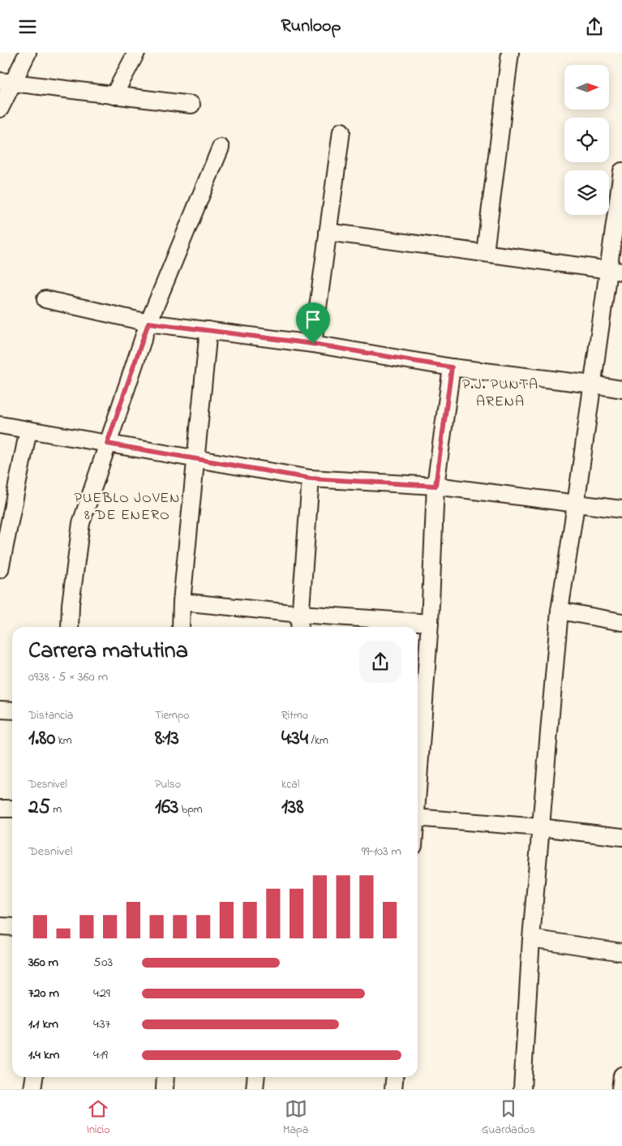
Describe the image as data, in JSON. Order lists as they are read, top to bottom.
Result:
{
  "districts": ["P.J. PUNTA ARENA", "PUEBLO JOVEN 8 DE ENERO"],
  "north": "right",
  "page": {
    "header": "Runloop",
    "heading": ["Carrera matutina", "09:38 · 5 × 360 m"],
    "stats": [
      ["Distancia", "1.80 km"],
      ["Tiempo", "8:13"],
      ["Ritmo", "4:34 /km"],
      ["Desnivel", "25 m"],
      ["Pulso", "163 bpm"],
      ["kcal", "138"]
    ],
    "chart": ["Desnivel", "99–103 m"],
    "list": [
      {
        "name": "360 m",
        "note": "5:03"
      },
      {
        "name": "720 m",
        "note": "4:29"
      },
      {
        "name": "1.1 km",
        "note": "4:37"
      },
      {
        "name": "1.4 km",
        "note": "4:19"
      }
    ],
    "tabs": ["Inicio", "Mapa", "Guardados"]
  }
}
